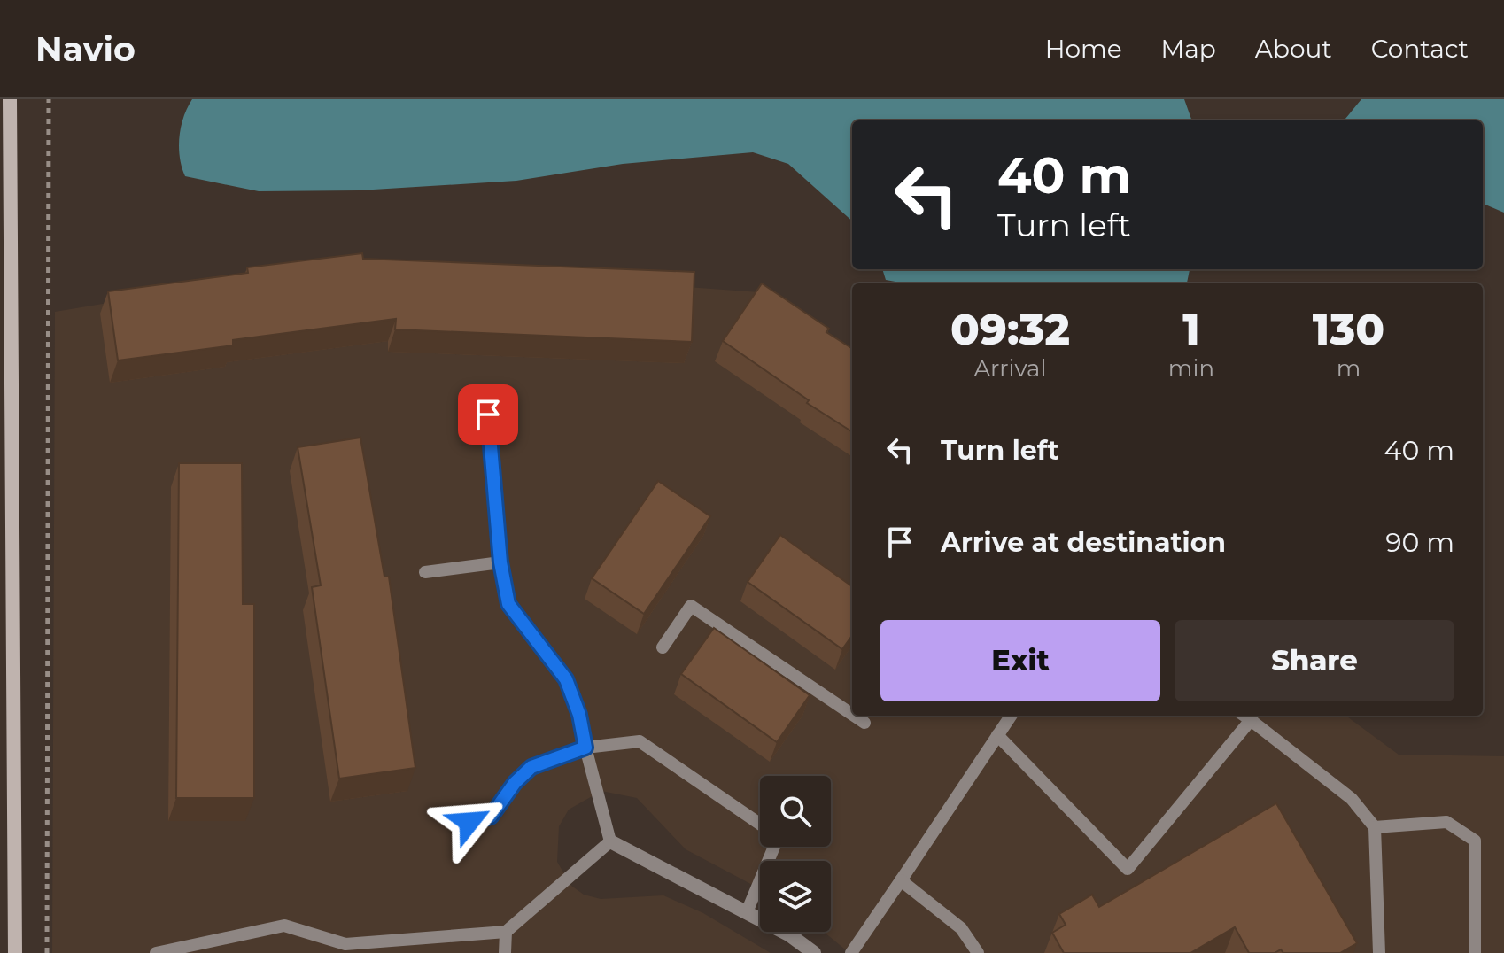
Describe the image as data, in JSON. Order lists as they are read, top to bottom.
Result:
{
  "page": {
    "header": "Navio",
    "nav": [
      "Home",
      "Map",
      "About",
      "Contact"
    ],
    "turn": ["40 m", "Turn left"],
    "eta": [
      "09:32",
      "Arrival",
      "1",
      "min",
      "130",
      "m"
    ],
    "list": [
      {
        "name": "Turn left",
        "value": "40 m"
      },
      {
        "name": "Arrive at destination",
        "value": "90 m"
      }
    ],
    "buttons": ["Exit", "Share"]
  }
}
